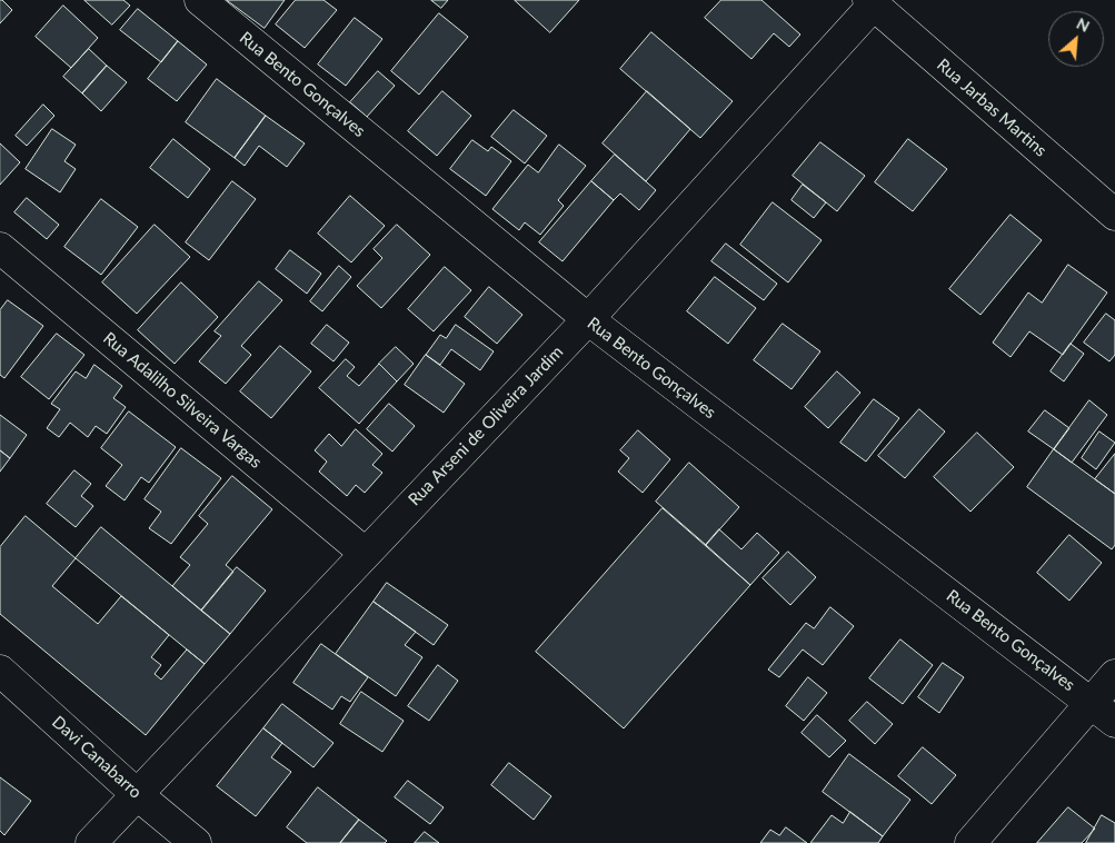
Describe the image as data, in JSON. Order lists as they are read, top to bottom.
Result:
{
  "streets": {
    "street": [
      "Rua Bento Gonçalves",
      "Rua Jarbas Martins",
      "Rua Adalilho Silveira Vargas",
      "Rua Arseni de Oliveira Jardim",
      "Davi Canabarro"
    ]
  },
  "crossings": [
    ["Rua Bento Gonçalves", "Rua Arseni de Oliveira Jardim"],
    ["Rua Jarbas Martins", "Rua Arseni de Oliveira Jardim"],
    ["Rua Adalilho Silveira Vargas", "Rua Arseni de Oliveira Jardim"],
    ["Rua Arseni de Oliveira Jardim", "Davi Canabarro"]
  ],
  "north": "top right"
}
